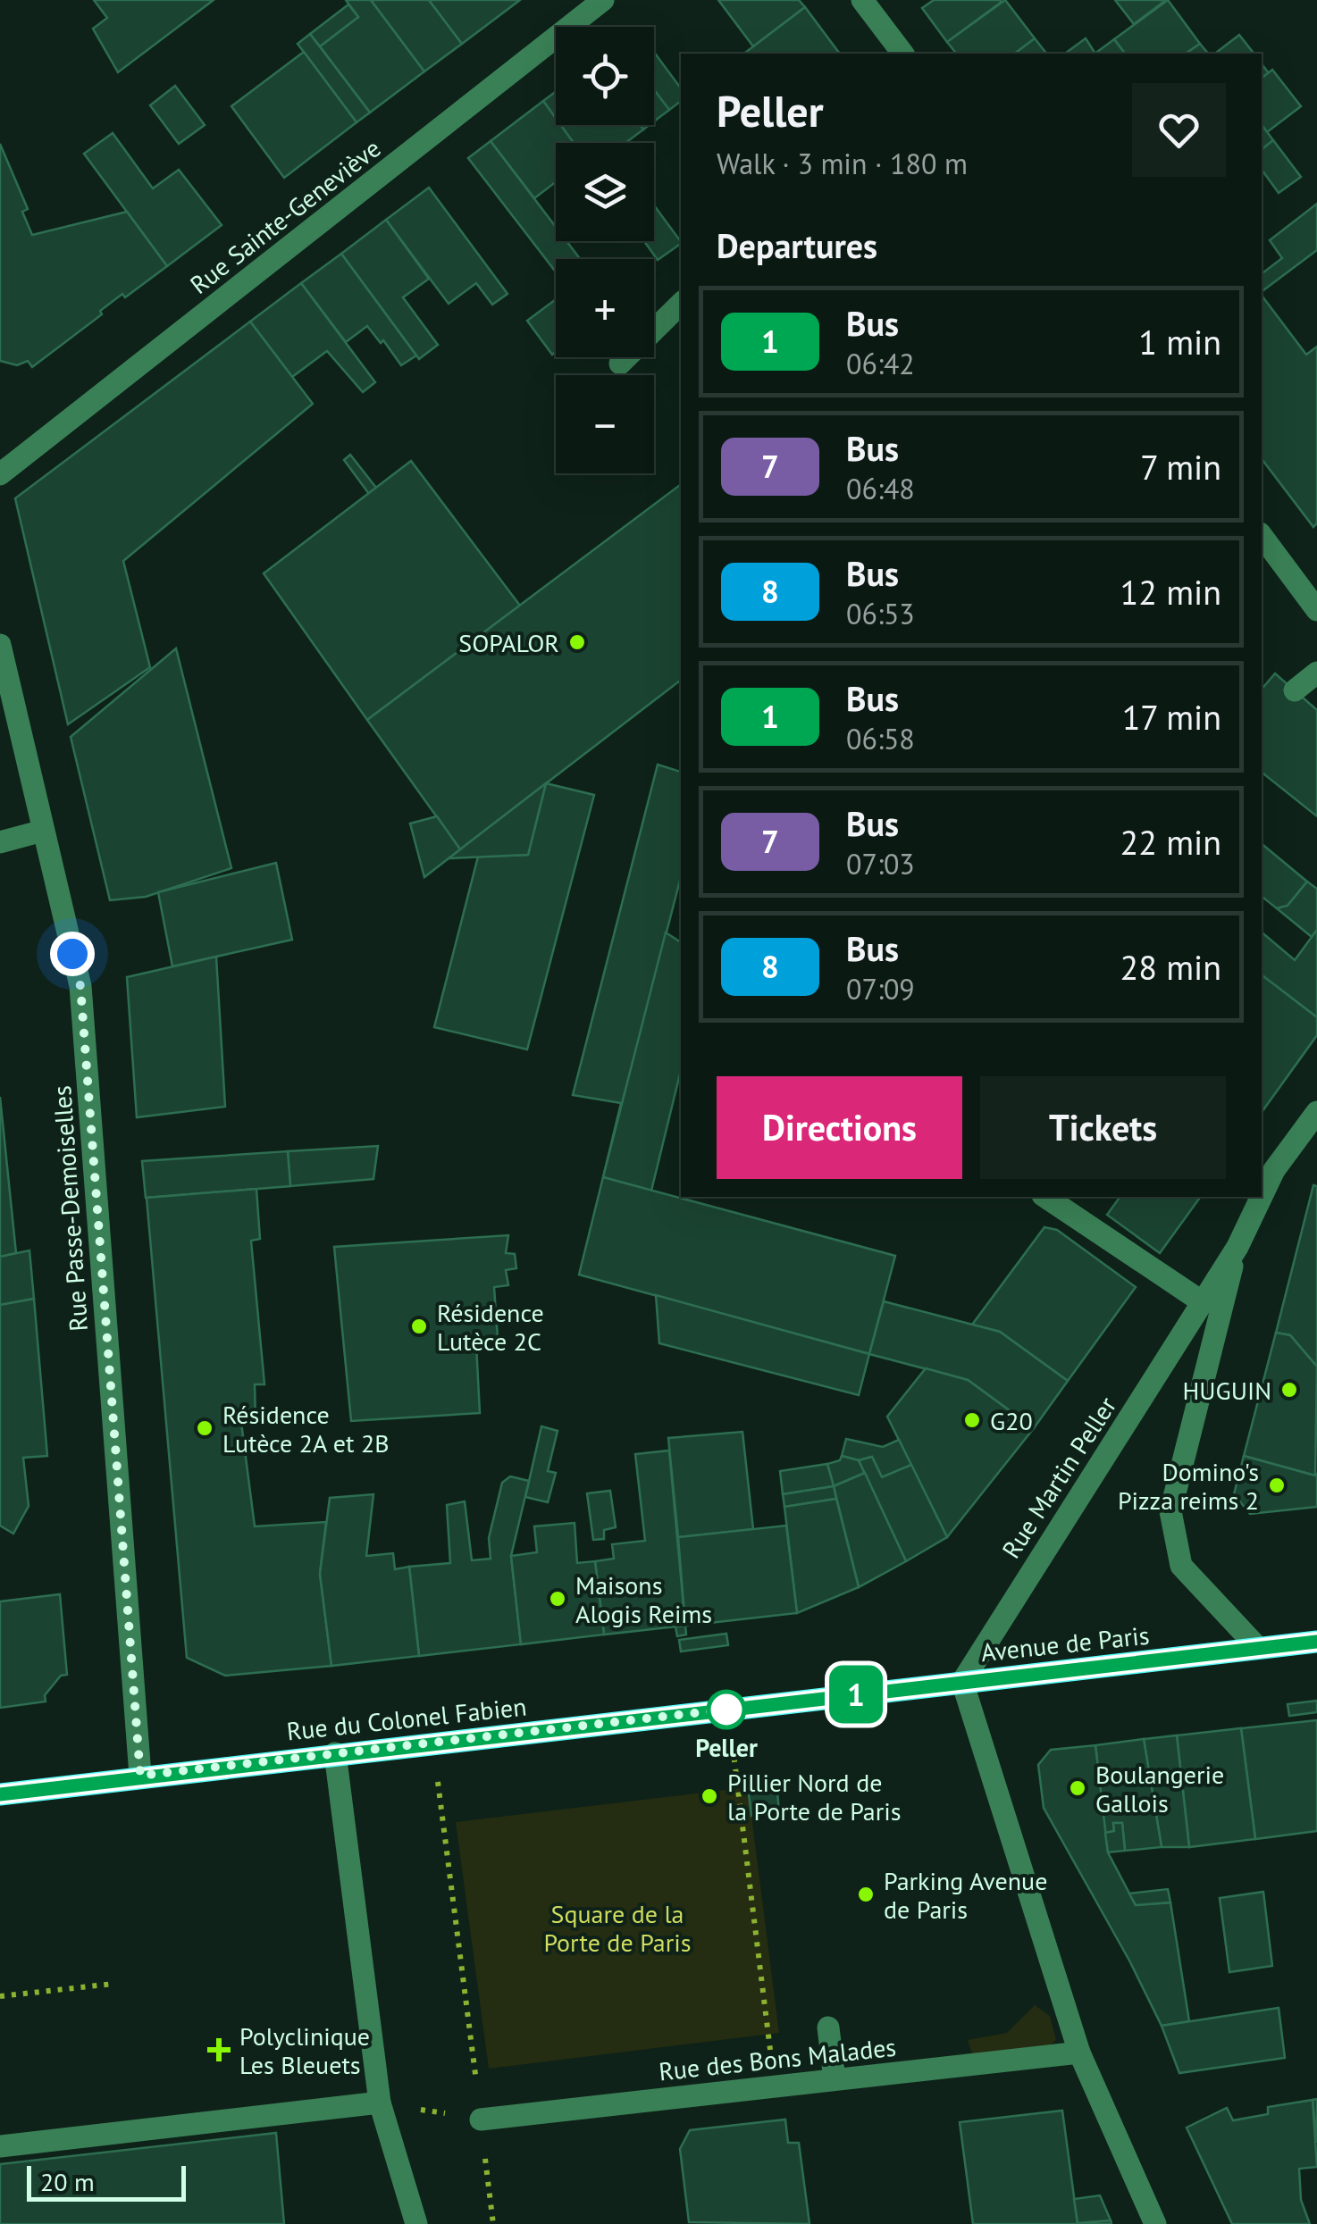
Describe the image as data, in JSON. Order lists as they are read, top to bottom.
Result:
{
  "streets": {
    "main road": ["Avenue de Paris", "Rue du Colonel Fabien"],
    "street": [
      "Rue Sainte-Geneviève",
      "Rue Passe-Demoiselles",
      "Rue Martin Peller",
      "Rue des Bons Malades"
    ]
  },
  "crossings": [
    ["Rue Passe-Demoiselles", "Rue du Colonel Fabien"],
    ["Rue Martin Peller", "Avenue de Paris"],
    ["Avenue de Paris", "Rue du Colonel Fabien"]
  ],
  "parks": ["Square de la Porte de Paris"],
  "places": {
    "other": [
      "SOPALOR",
      "Résidence Lutèce 2C",
      "HUGUIN",
      "G20",
      "Résidence Lutèce 2A et 2B",
      "Domino's Pizza reims 2",
      "Maisons Alogis Reims",
      "Peller",
      "Boulangerie Gallois",
      "Pillier Nord de la Porte de Paris",
      "Parking Avenue de Paris"
    ],
    "health": ["Polyclinique Les Bleuets"]
  },
  "lines": ["bus line 1"],
  "scale_bar": "20 m",
  "page": {
    "on_map": "1",
    "map_buttons": ["+", "−"],
    "heading": [
      ["Peller", "Walk · 3 min · 180 m"],
      "Departures"
    ],
    "list": [
      {
        "mark": "1",
        "name": "Bus",
        "note": "06:42",
        "value": "1 min"
      },
      {
        "mark": "7",
        "name": "Bus",
        "note": "06:48",
        "value": "7 min"
      },
      {
        "mark": "8",
        "name": "Bus",
        "note": "06:53",
        "value": "12 min"
      },
      {
        "mark": "1",
        "name": "Bus",
        "note": "06:58",
        "value": "17 min"
      },
      {
        "mark": "7",
        "name": "Bus",
        "note": "07:03",
        "value": "22 min"
      },
      {
        "mark": "8",
        "name": "Bus",
        "note": "07:09",
        "value": "28 min"
      }
    ],
    "buttons": ["Directions", "Tickets"],
    "scale": "20 m"
  }
}
